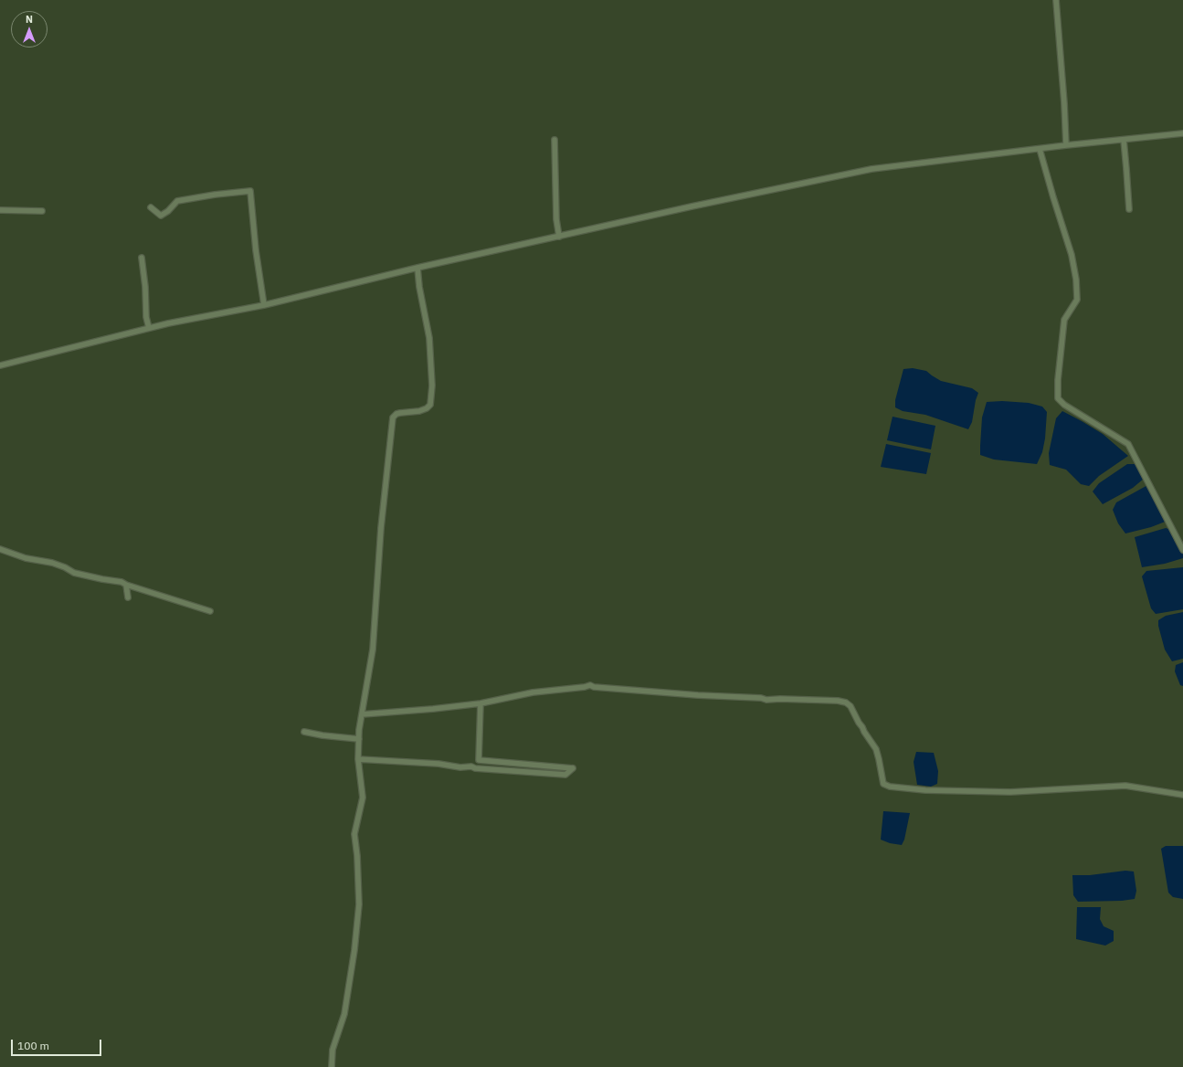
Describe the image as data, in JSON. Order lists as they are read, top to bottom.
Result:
{
  "scale_bar": "100 m",
  "north": "top"
}
